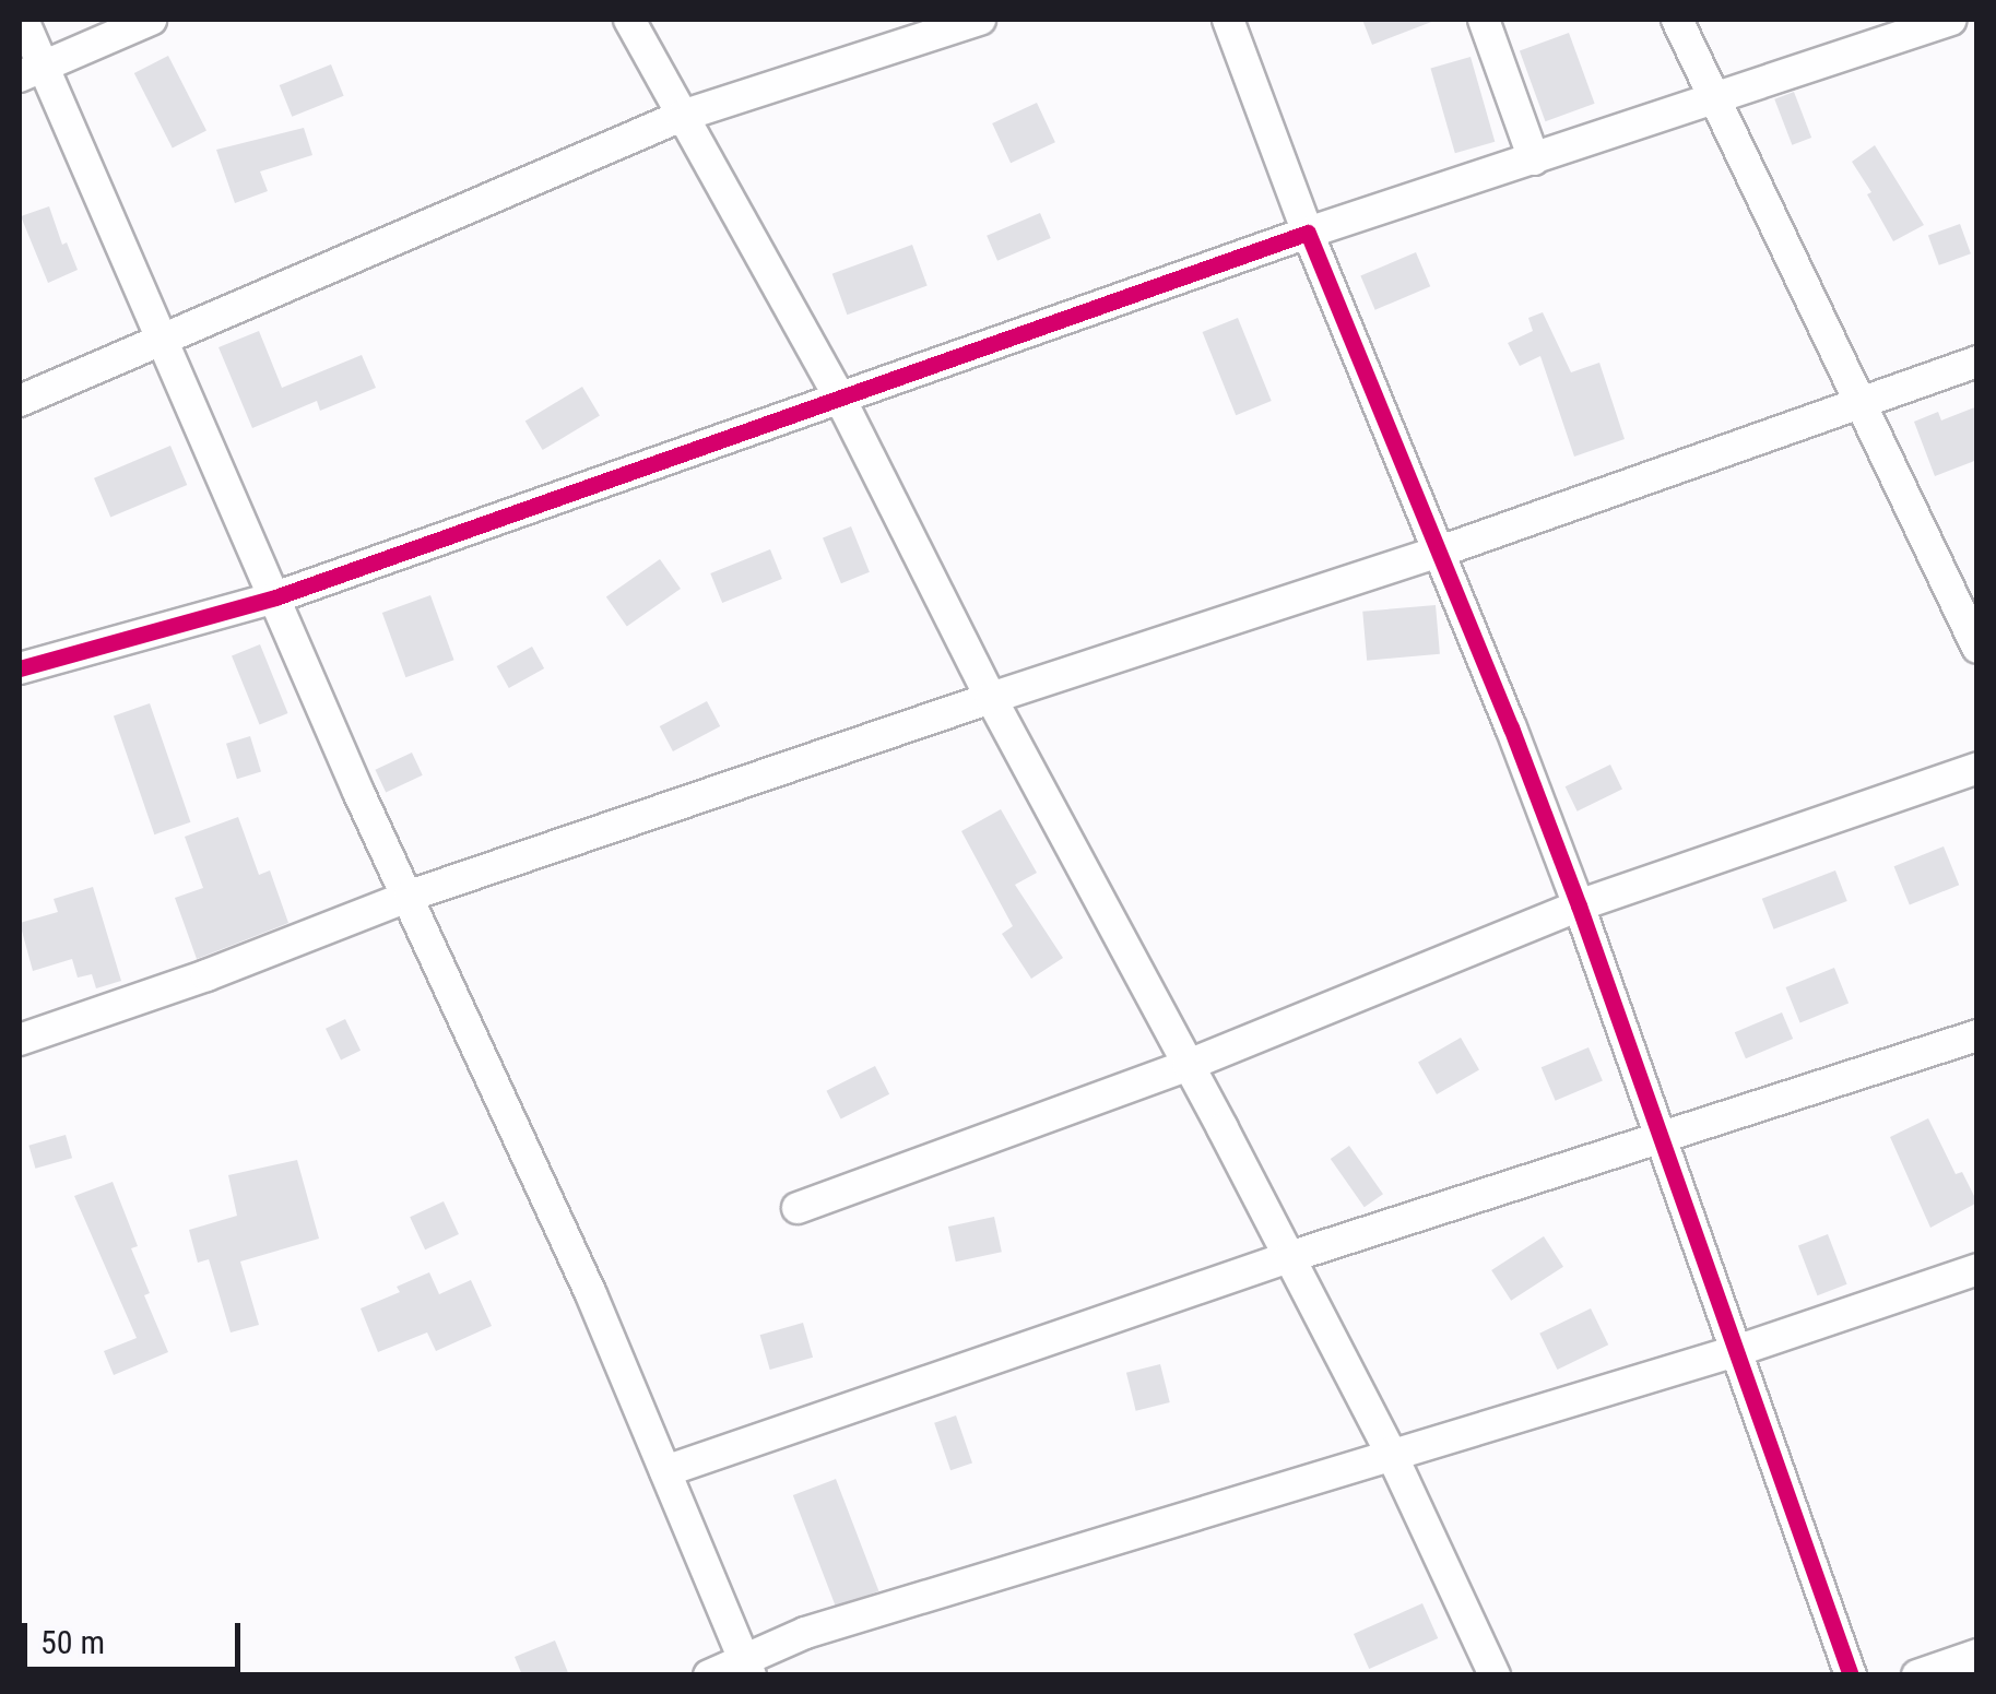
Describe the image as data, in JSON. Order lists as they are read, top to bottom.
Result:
{
  "scale_bar": "50 m"
}
